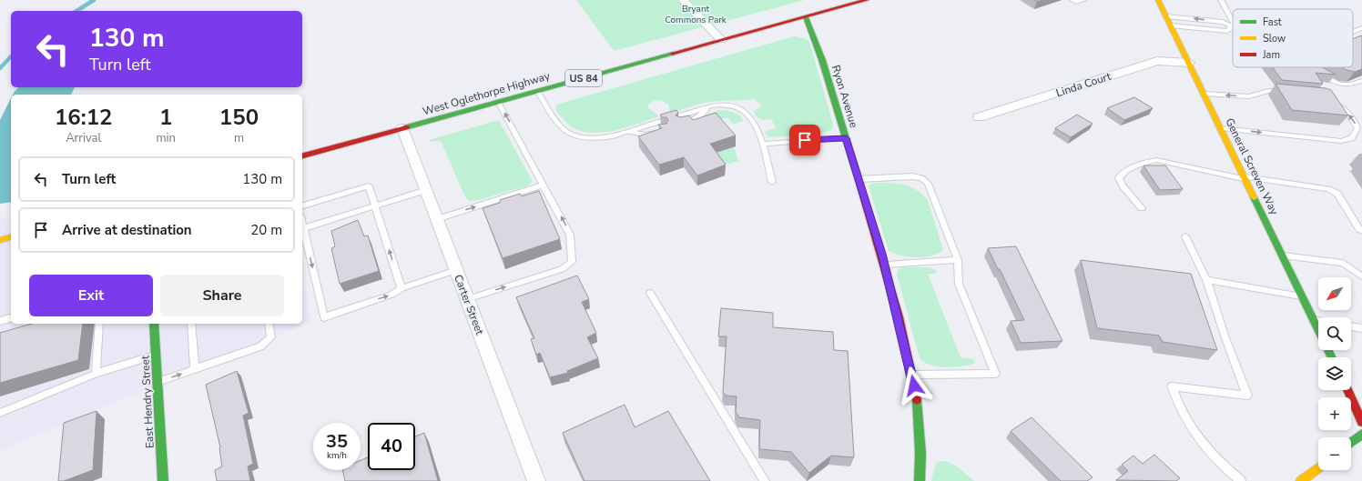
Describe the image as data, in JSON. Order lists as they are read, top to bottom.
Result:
{
  "streets": {
    "main road": [
      "US 84",
      "West Oglethorpe Highway",
      "Ryon Avenue",
      "General Screven Way",
      "East Hendry Street"
    ],
    "street": ["Linda Court", "Carter Street"]
  },
  "crossings": [
    ["Linda Court", "General Screven Way"],
    ["West Oglethorpe Highway", "Ryon Avenue"],
    ["West Oglethorpe Highway", "Carter Street"]
  ],
  "parks": ["Bryant Commons Park"],
  "legend": ["Fast", "Slow", "Jam"],
  "north": "bottom left",
  "page": {
    "turn": ["130 m", "Turn left"],
    "eta": [
      "16:12",
      "Arrival",
      "1",
      "min",
      "150",
      "m"
    ],
    "list": [
      {
        "name": "Turn left",
        "value": "130 m"
      },
      {
        "name": "Arrive at destination",
        "value": "20 m"
      }
    ],
    "buttons": ["Exit", "Share"],
    "map_buttons": ["+", "−"],
    "speed": "35 km/h",
    "limit": "40"
  }
}
